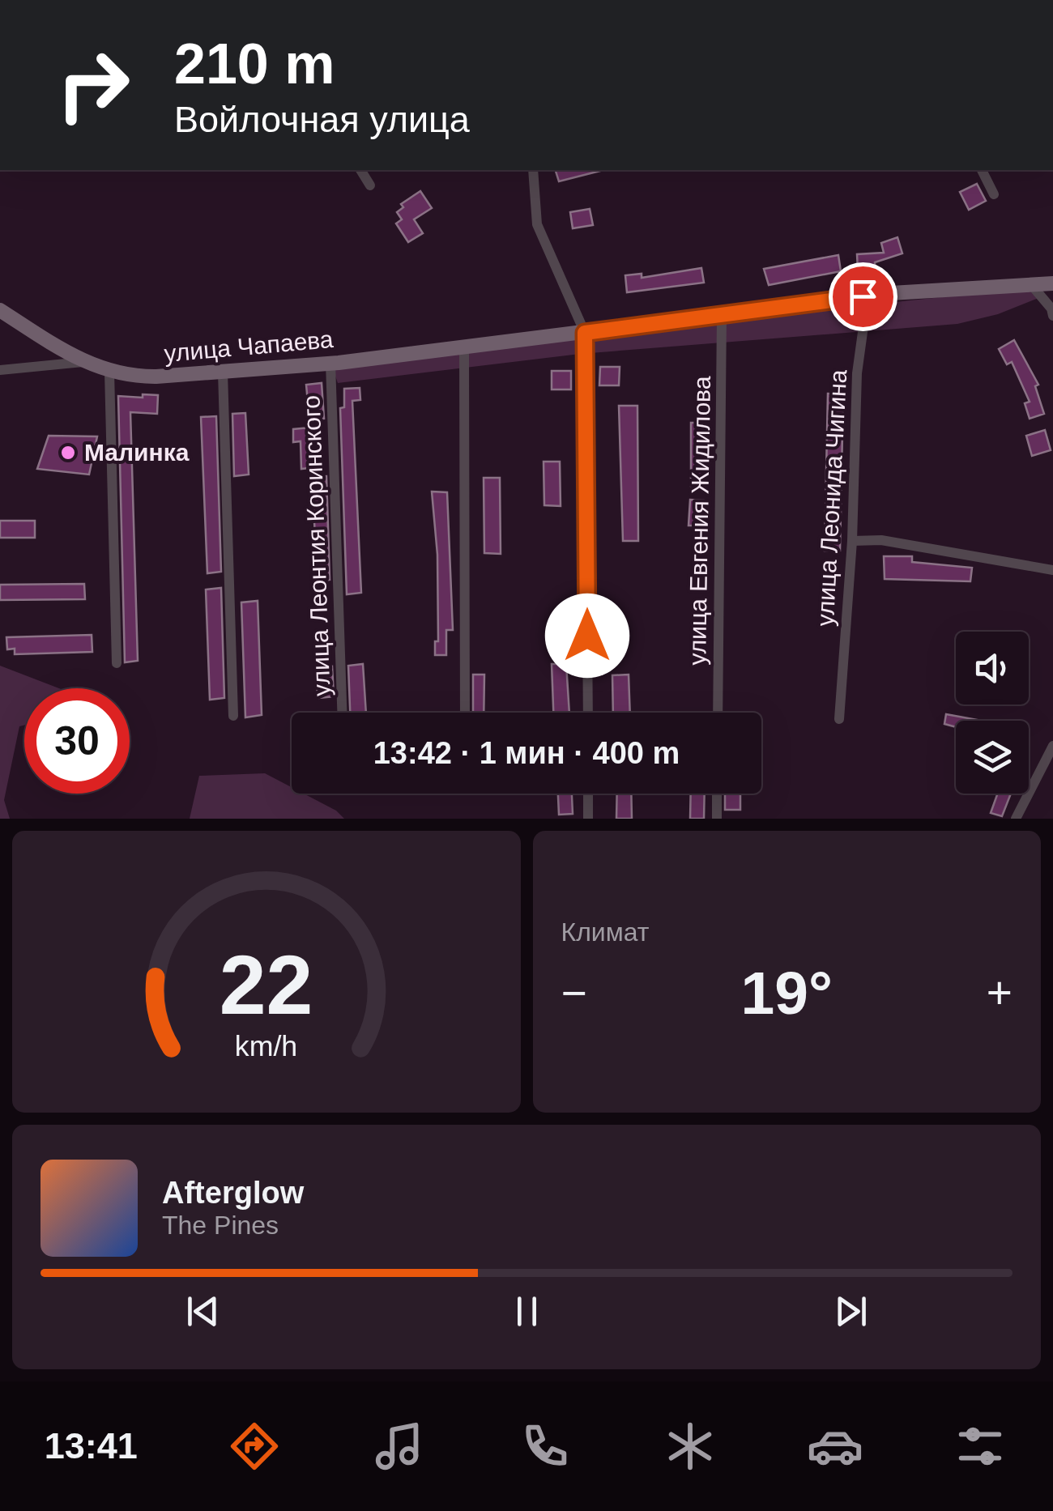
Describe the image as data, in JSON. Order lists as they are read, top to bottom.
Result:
{
  "streets": {
    "street": [
      "улица Чапаева",
      "улица Леонида Чигина",
      "улица Евгения Жидилова",
      "улица Леонтия Коринского"
    ]
  },
  "crossings": [
    ["улица Чапаева", "улица Леонида Чигина"],
    ["улица Чапаева", "улица Евгения Жидилова"],
    ["улица Чапаева", "улица Леонтия Коринского"]
  ],
  "places": ["Малинка"],
  "page": {
    "turn": ["210 m", "Войлочная улица"],
    "limit": "30",
    "trip": "13:42 · 1 мин · 400 m",
    "tile": "Климат",
    "heat": ["−", "19°", "+"],
    "song": ["Afterglow", "The Pines"],
    "tabs": "13:41",
    "gauge": ["22", "km/h"]
  }
}
